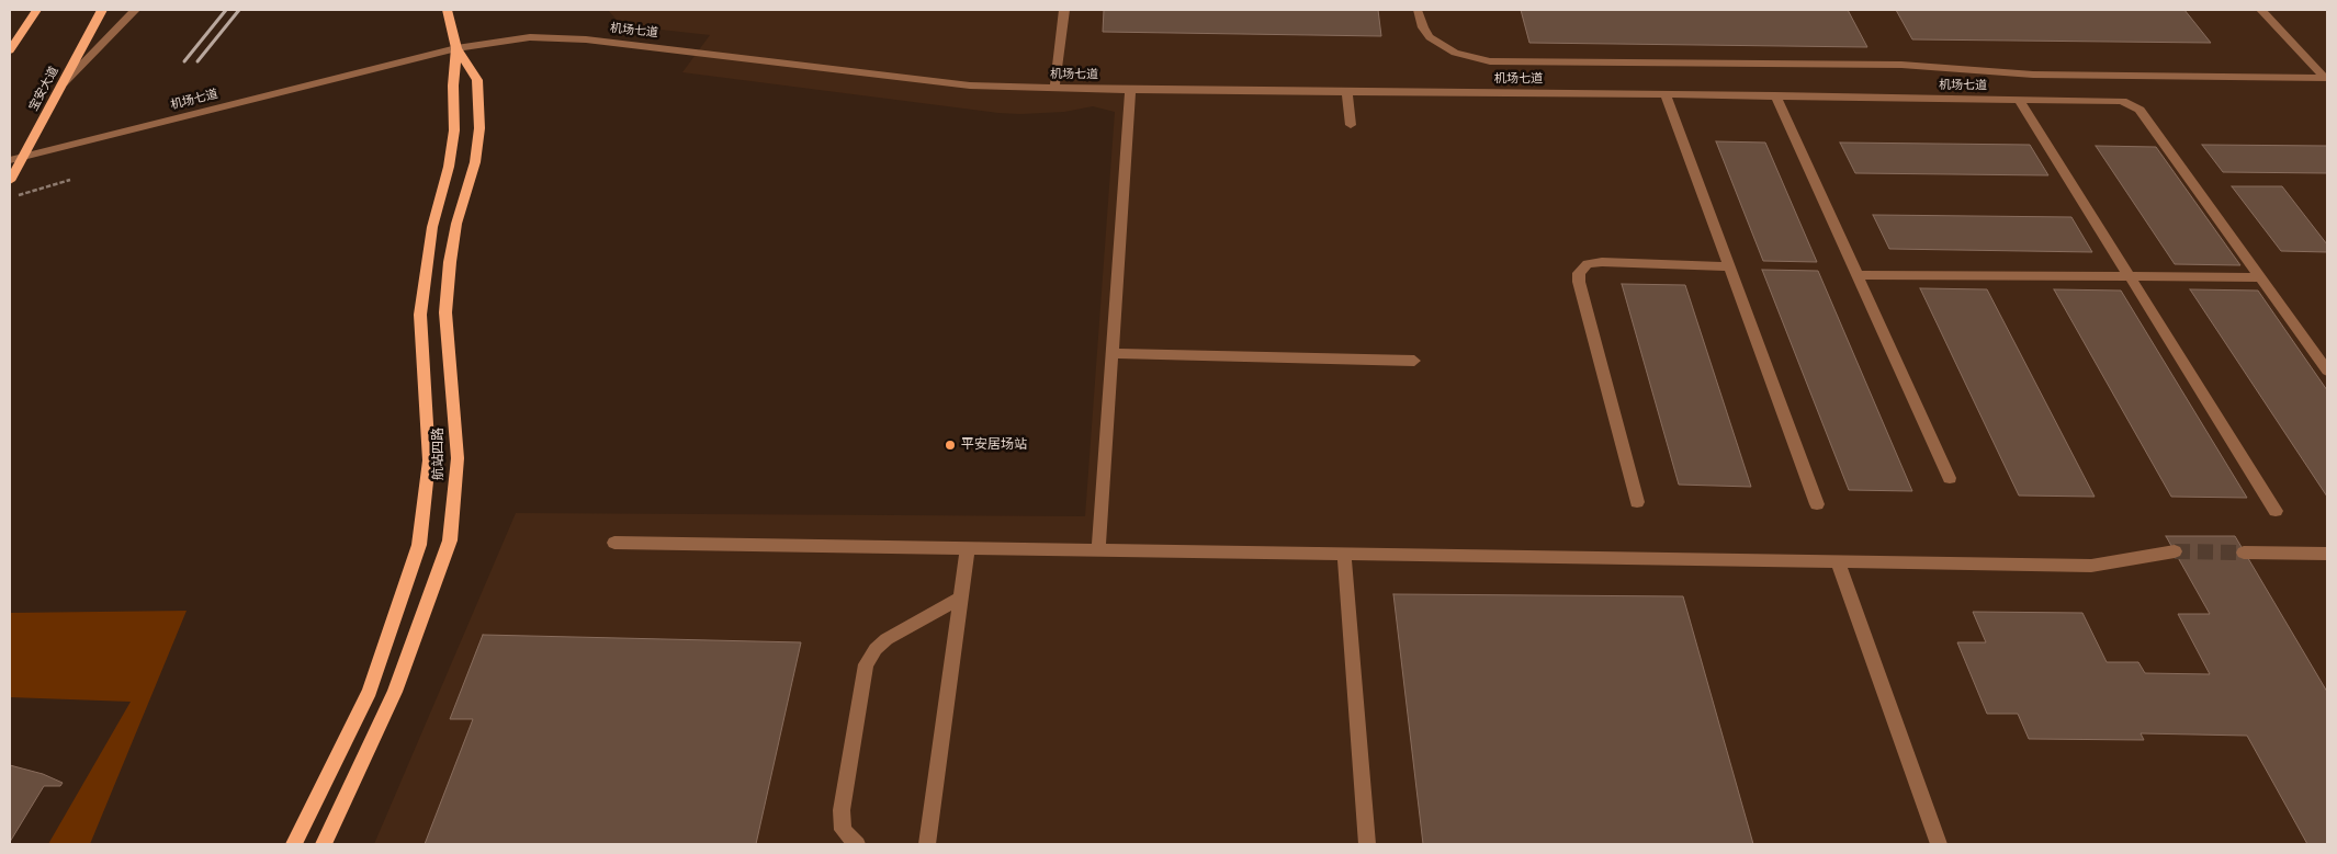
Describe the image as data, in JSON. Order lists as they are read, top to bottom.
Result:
{
  "streets": {
    "main road": ["宝安大道", "航站四路"],
    "street": ["机场七道"]
  },
  "crossings": [
    ["机场七道", "宝安大道"],
    ["机场七道", "航站四路"]
  ],
  "places": ["平安居场站"]
}
